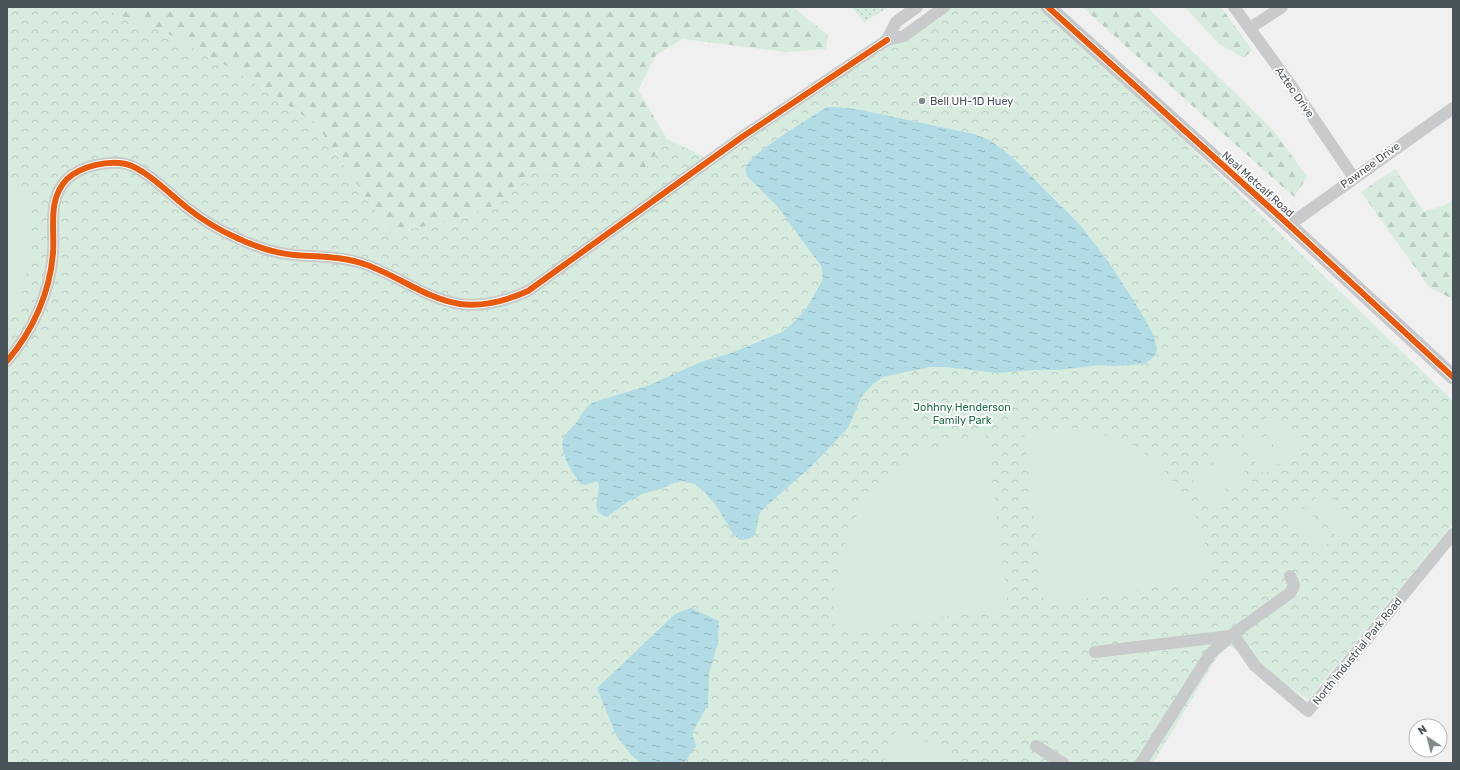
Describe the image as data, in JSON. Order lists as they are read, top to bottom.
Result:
{
  "streets": {
    "main road": ["Neal Metcalf Road"],
    "street": ["Aztec Drive", "Pawnee Drive", "North Industrial Park Road"]
  },
  "crossings": [
    ["Aztec Drive", "Pawnee Drive"],
    ["Pawnee Drive", "Neal Metcalf Road"]
  ],
  "parks": ["Johhny Henderson Family Park"],
  "places": ["Bell UH-1D Huey"],
  "north": "top left"
}
